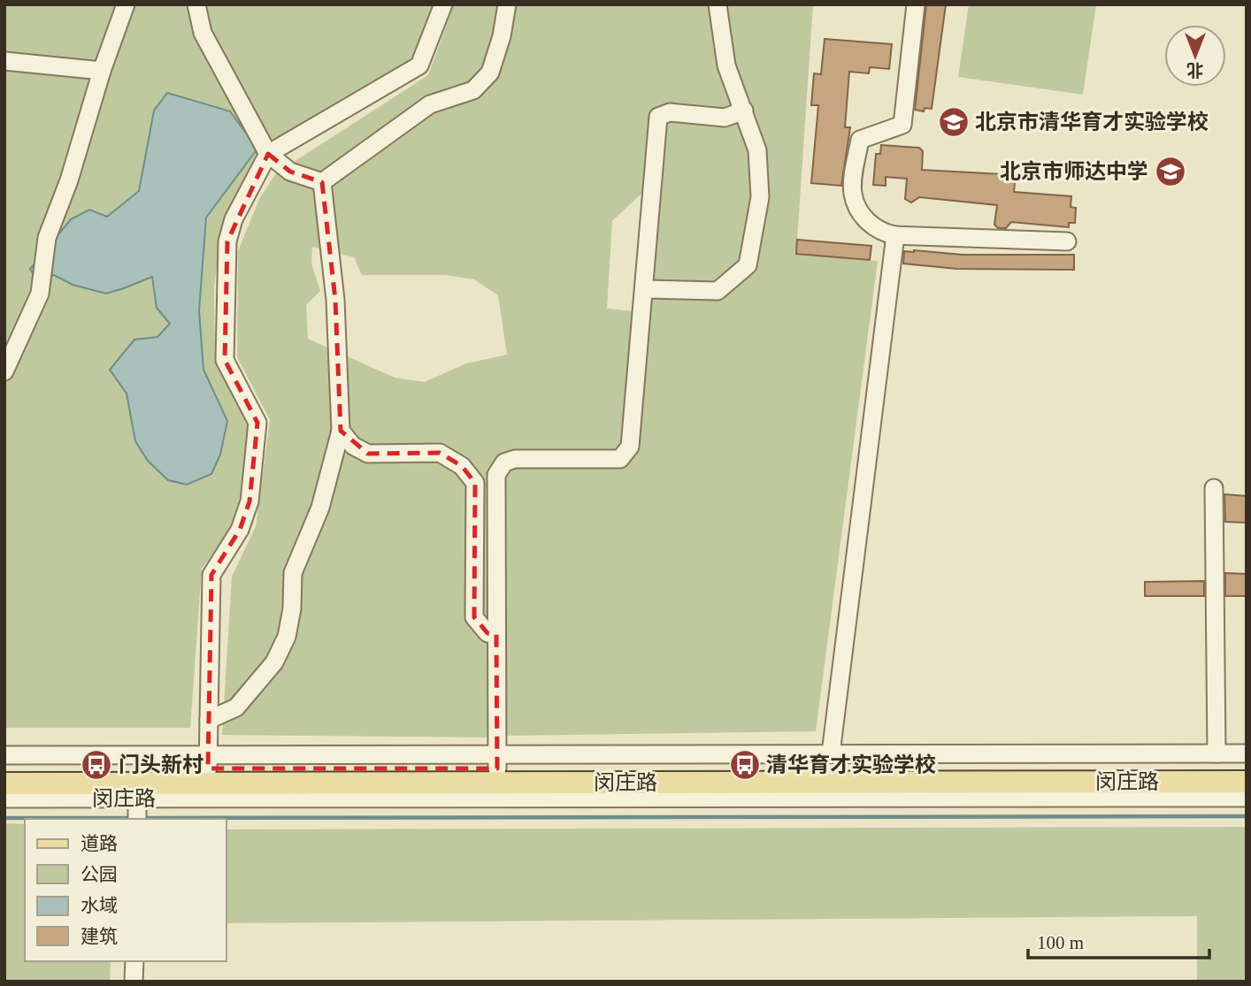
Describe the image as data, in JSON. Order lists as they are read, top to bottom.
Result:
{
  "streets": {
    "main road": ["闵庄路"]
  },
  "places": {
    "school or university": ["北京市清华育才实验学校", "北京市师达中学"],
    "bus stop": ["门头新村", "清华育才实验学校"]
  },
  "legend": [
    "道路",
    "公园",
    "水域",
    "建筑"
  ],
  "scale_bar": "100 m",
  "north": "bottom"
}
